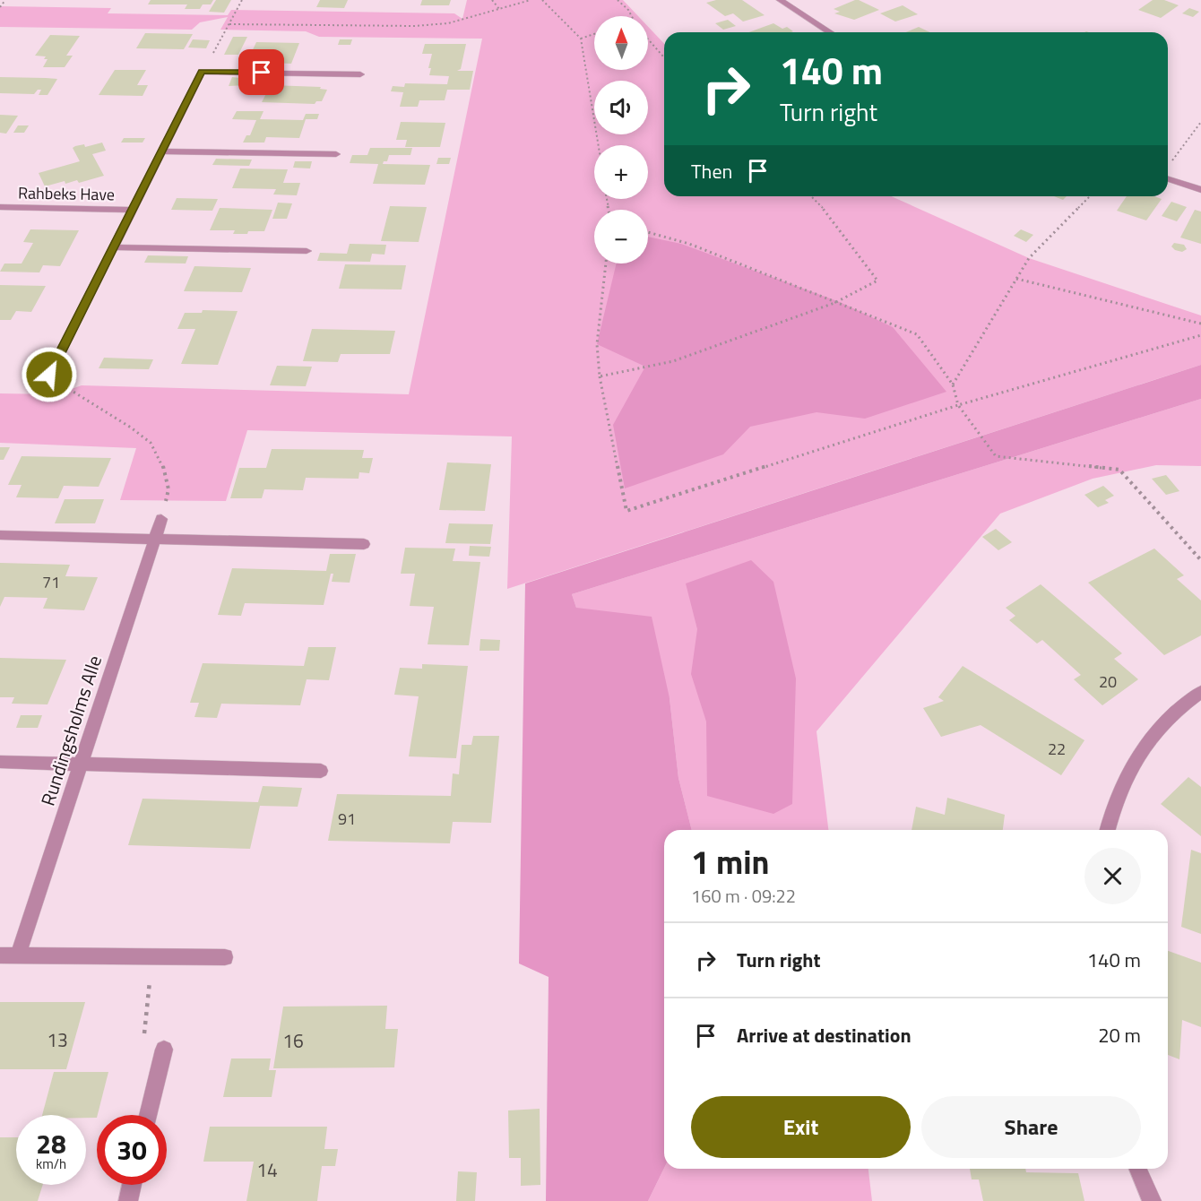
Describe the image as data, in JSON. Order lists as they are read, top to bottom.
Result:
{
  "streets": {
    "street": ["Rahbeks Have", "Rundingsholms Alle"]
  },
  "house_numbers": [
    "71",
    "20",
    "22",
    "91",
    "13",
    "16",
    "14"
  ],
  "north": "top",
  "page": {
    "map_buttons": ["+", "−"],
    "turn": ["140 m", "Turn right"],
    "then": "Then",
    "heading": ["1 min", "160 m · 09:22"],
    "list": [
      {
        "name": "Turn right",
        "value": "140 m"
      },
      {
        "name": "Arrive at destination",
        "value": "20 m"
      }
    ],
    "buttons": ["Exit", "Share"],
    "speed": "28 km/h",
    "limit": "30"
  }
}
